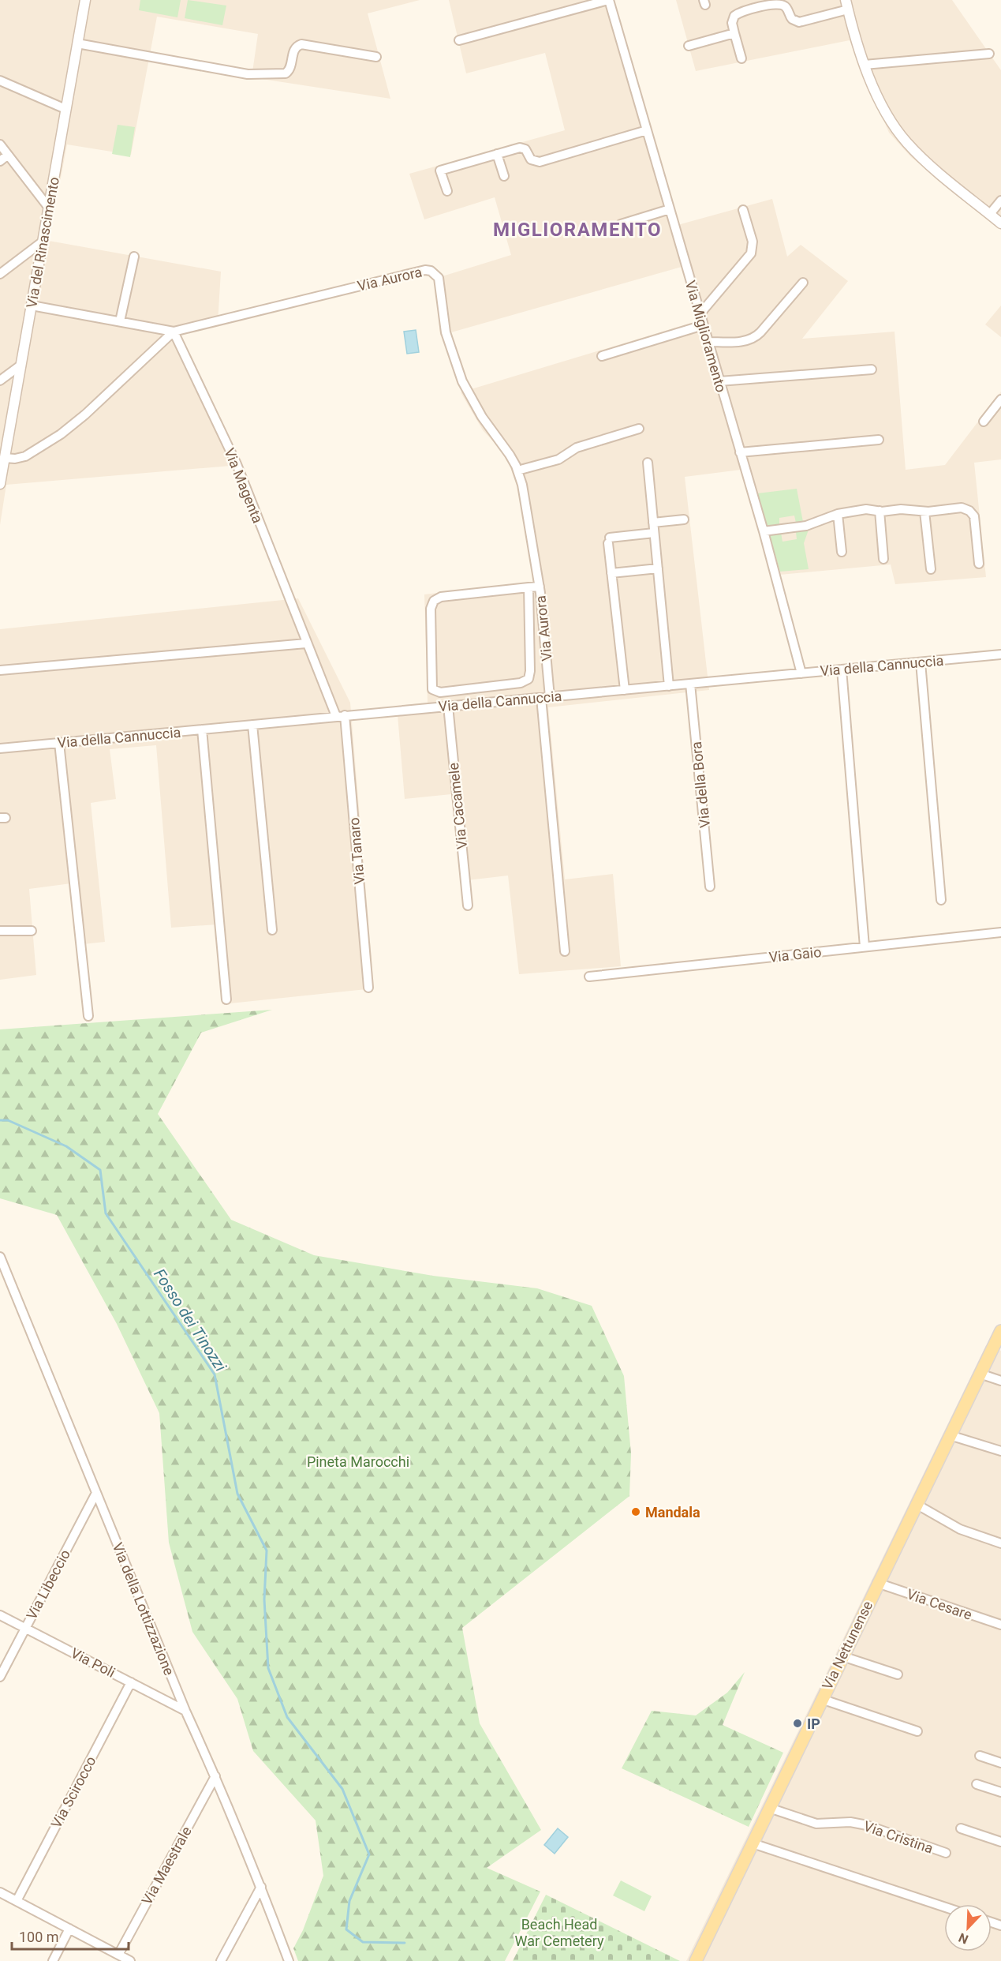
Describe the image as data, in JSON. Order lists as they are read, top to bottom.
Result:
{
  "streets": {
    "main road": ["Via Nettunense"],
    "street": [
      "Via del Rinascimento",
      "Via Aurora",
      "Via Miglioramento",
      "Via Magenta",
      "Via della Cannuccia",
      "Via della Bora",
      "Via Cacamele",
      "Via Tanaro",
      "Via Gaio",
      "Via Libeccio",
      "Via Cesare",
      "Via della Lottizzazione",
      "Via Poli",
      "Via Scirocco",
      "Via Cristina",
      "Via Maestrale"
    ]
  },
  "crossings": [
    ["Via del Rinascimento", "Via Aurora"],
    ["Via Aurora", "Via Magenta"],
    ["Via Aurora", "Via della Cannuccia"],
    ["Via Miglioramento", "Via della Cannuccia"],
    ["Via Magenta", "Via della Cannuccia"],
    ["Via Magenta", "Via Tanaro"],
    ["Via della Cannuccia", "Via della Bora"],
    ["Via della Cannuccia", "Via Cacamele"],
    ["Via della Cannuccia", "Via Tanaro"],
    ["Via Libeccio", "Via della Lottizzazione"],
    ["Via Libeccio", "Via Poli"],
    ["Via Cesare", "Via Nettunense"],
    ["Via della Lottizzazione", "Via Poli"],
    ["Via della Lottizzazione", "Via Maestrale"],
    ["Via Nettunense", "Via Cristina"],
    ["Via Poli", "Via Scirocco"]
  ],
  "districts": ["MIGLIORAMENTO"],
  "water": ["Fosso dei Tinozzi"],
  "parks": ["Pineta Marocchi", "Beach Head War Cemetery"],
  "places": ["Mandala", "IP"],
  "scale_bar": "100 m",
  "north": "bottom left"
}
